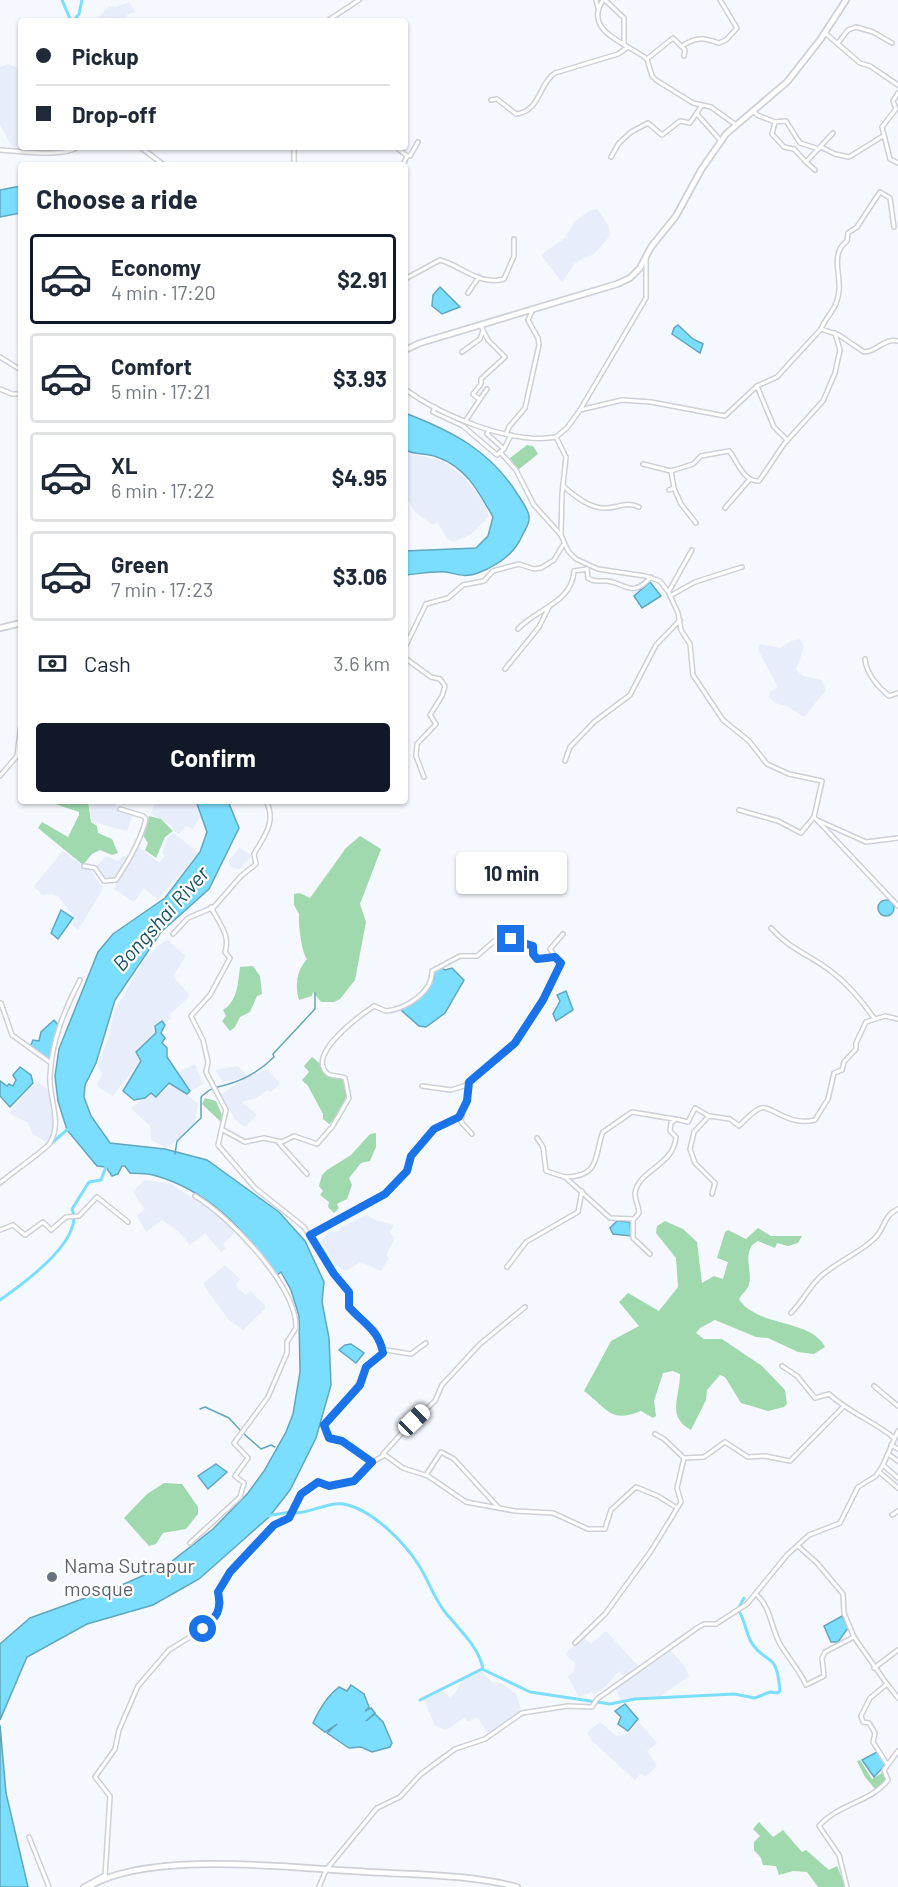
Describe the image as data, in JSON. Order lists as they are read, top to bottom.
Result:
{
  "water": ["Bongshai River"],
  "places": ["Nama Sutrapur mosque"],
  "page": {
    "banner": ["Pickup", "Drop-off"],
    "heading": "Choose a ride",
    "list": [
      {
        "name": "Economy",
        "note": "4 min · 17:20",
        "value": "$2.91"
      },
      {
        "name": "Comfort",
        "note": "5 min · 17:21",
        "value": "$3.93"
      },
      {
        "name": "XL",
        "note": "6 min · 17:22",
        "value": "$4.95"
      },
      {
        "name": "Green",
        "note": "7 min · 17:23",
        "value": "$3.06"
      }
    ],
    "pay": ["Cash", "3.6 km"],
    "buttons": "Confirm",
    "bubble": "10 min"
  }
}
